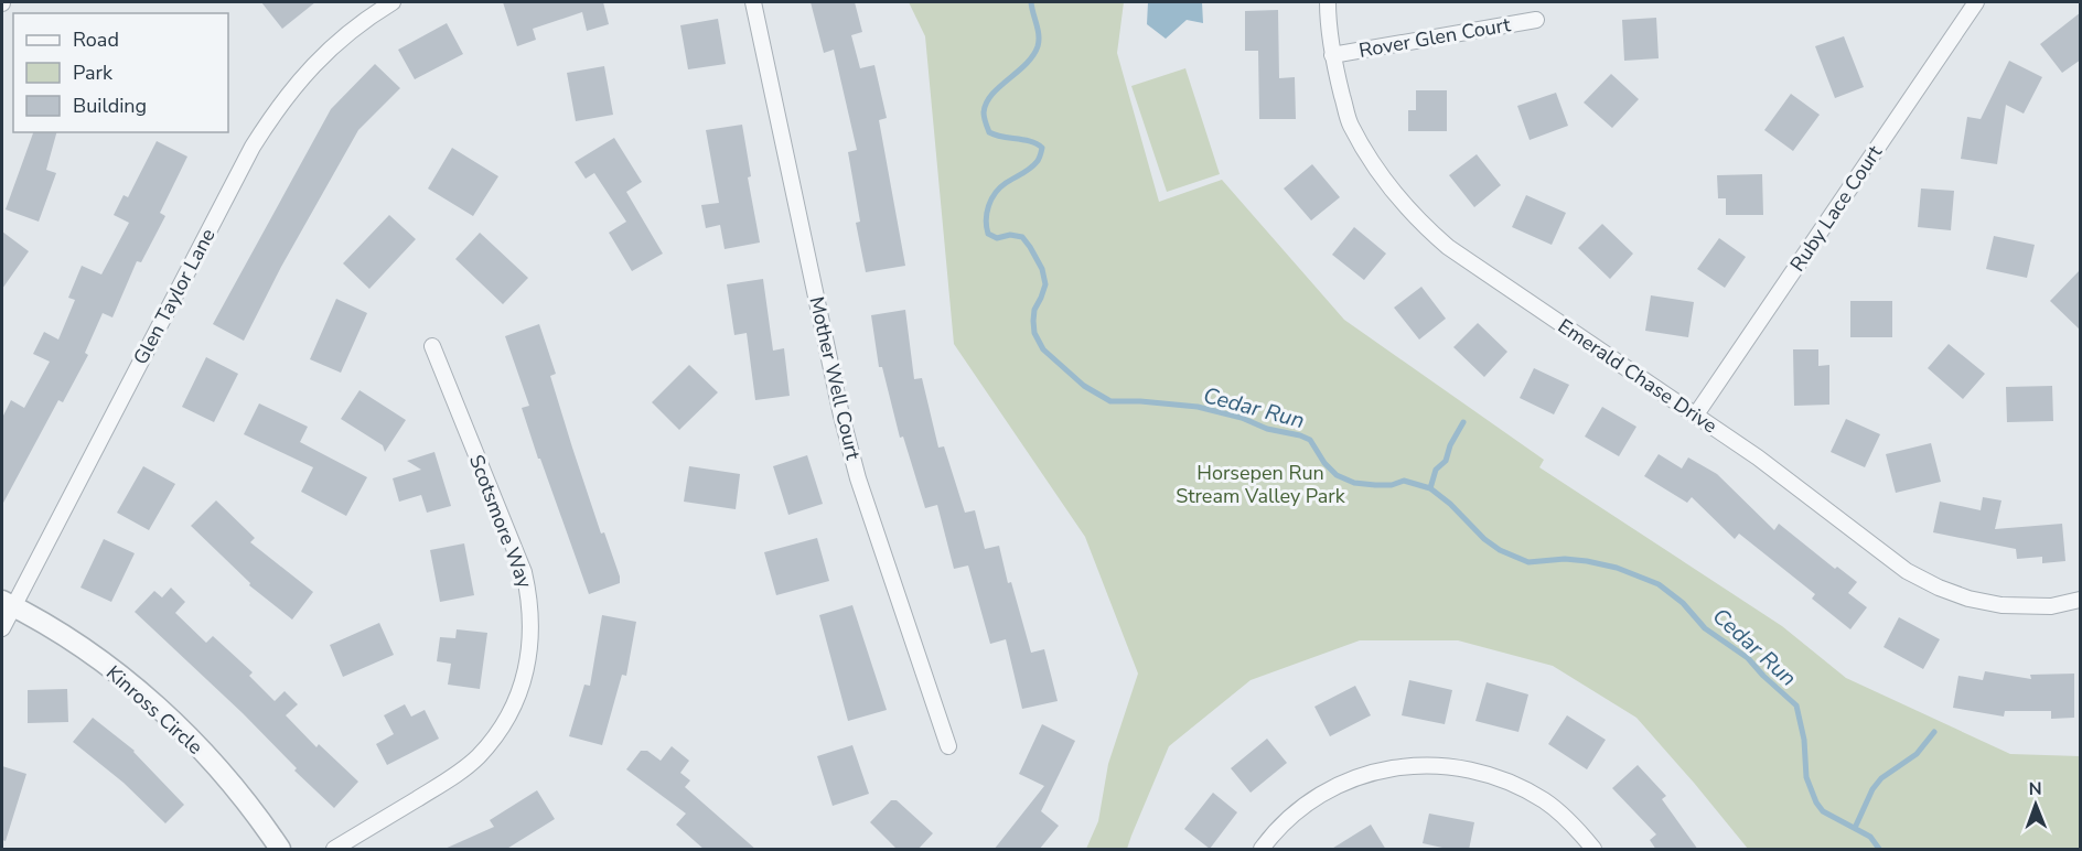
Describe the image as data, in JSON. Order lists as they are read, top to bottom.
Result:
{
  "streets": {
    "street": [
      "Rover Glen Court",
      "Ruby Lace Court",
      "Glen Taylor Lane",
      "Emerald Chase Drive",
      "Mother Well Court",
      "Scotsmore Way",
      "Kinross Circle"
    ]
  },
  "crossings": [
    ["Rover Glen Court", "Emerald Chase Drive"],
    ["Ruby Lace Court", "Emerald Chase Drive"],
    ["Glen Taylor Lane", "Kinross Circle"]
  ],
  "water": ["Cedar Run"],
  "parks": ["Horsepen Run Stream Valley Park"],
  "legend": ["Road", "Park", "Building"],
  "north": "top"
}
